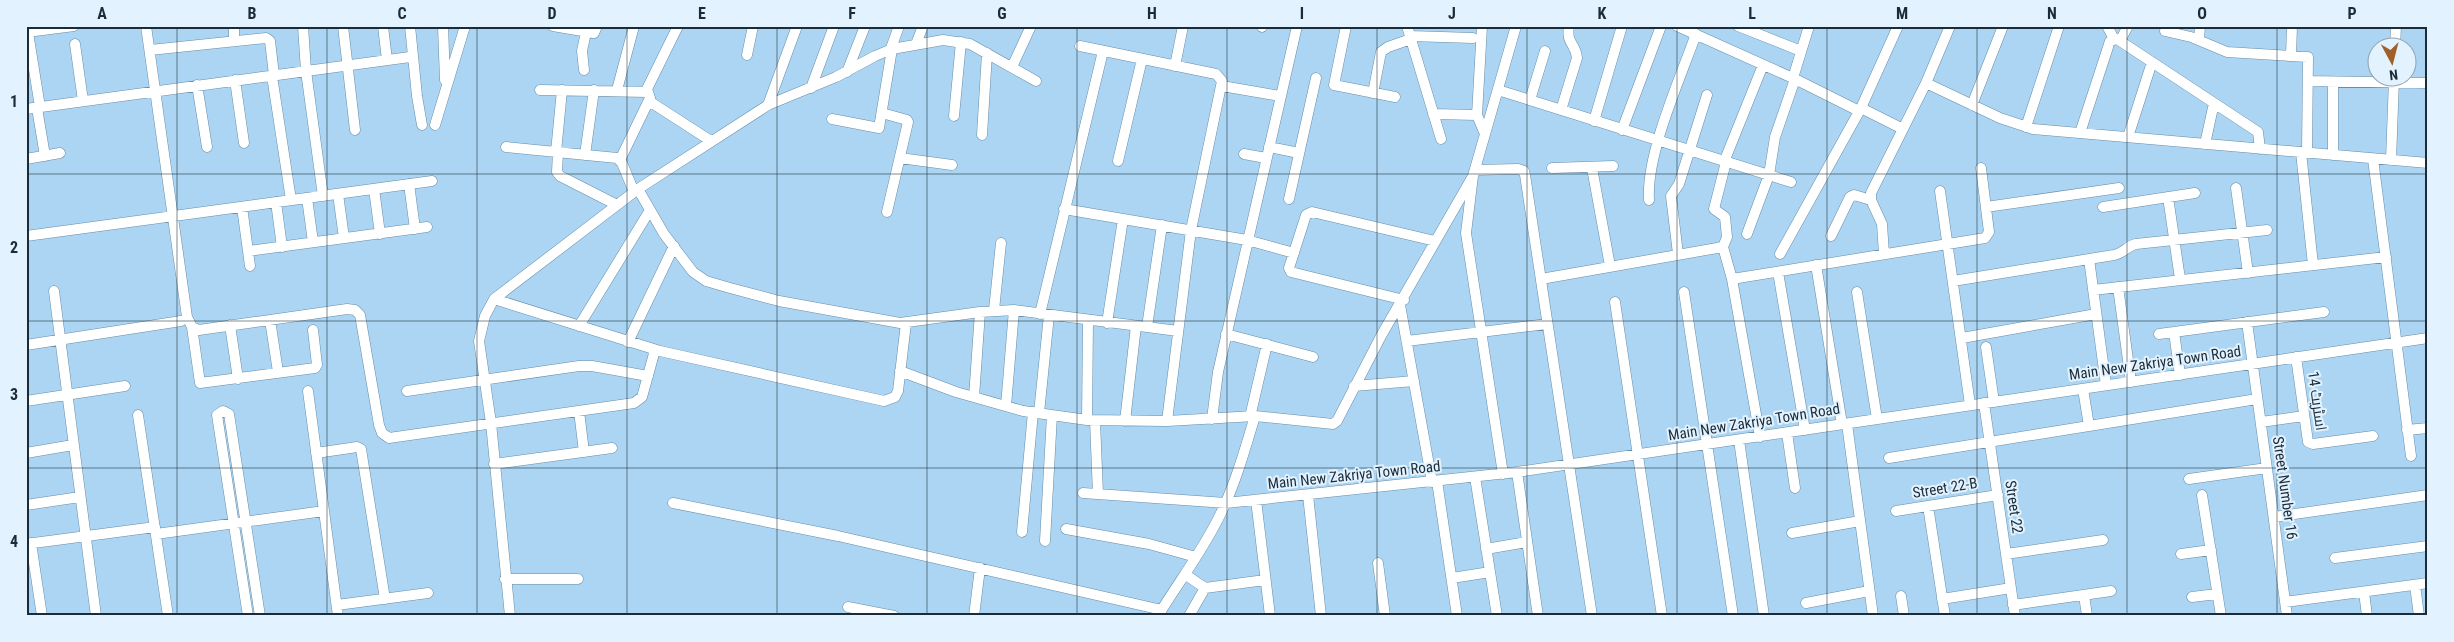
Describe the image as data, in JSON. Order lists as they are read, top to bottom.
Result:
{
  "streets": {
    "street": [
      "Main New Zakriya Town Road",
      "اسٹریٹ 14",
      "Street 22-B",
      "Street Number 16",
      "Street 22"
    ]
  },
  "crossings": [
    ["Main New Zakriya Town Road", "اسٹریٹ 14"],
    ["Main New Zakriya Town Road", "Street Number 16"],
    ["Main New Zakriya Town Road", "Street 22"],
    ["Street 22-B", "Street 22"]
  ],
  "north": "bottom",
  "grid": {
    "columns": [
      "A",
      "B",
      "C",
      "D",
      "E",
      "F",
      "G",
      "H",
      "I",
      "J",
      "K",
      "L",
      "M",
      "N",
      "O",
      "P"
    ],
    "rows": [
      "1",
      "2",
      "3",
      "4"
    ]
  }
}
